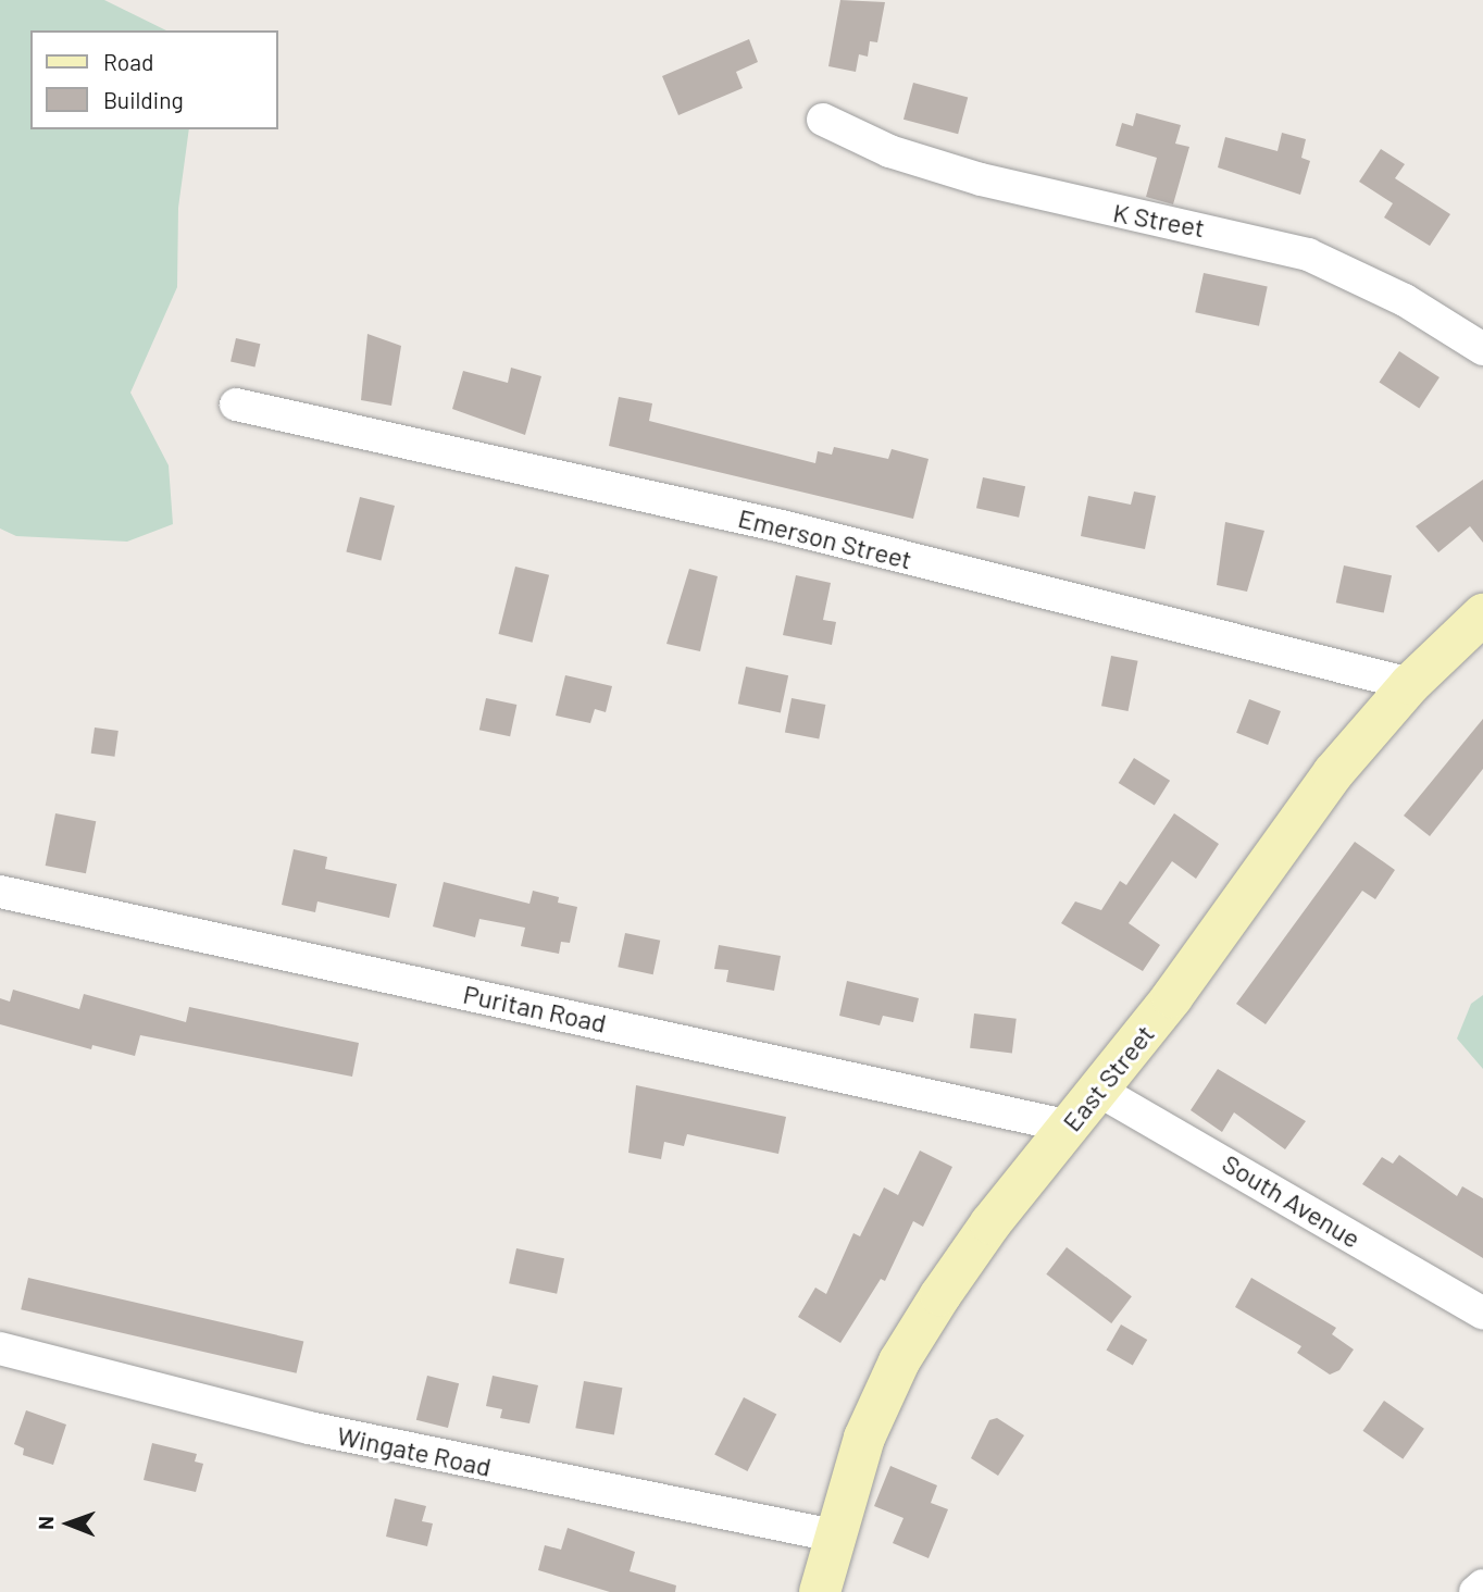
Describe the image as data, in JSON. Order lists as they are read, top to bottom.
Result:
{
  "streets": {
    "street": [
      "K Street",
      "Emerson Street",
      "Puritan Road",
      "East Street",
      "South Avenue",
      "Wingate Road"
    ]
  },
  "crossings": [
    ["Emerson Street", "East Street"],
    ["Puritan Road", "East Street"],
    ["East Street", "South Avenue"],
    ["East Street", "Wingate Road"]
  ],
  "legend": ["Road", "Building"],
  "north": "left"
}
